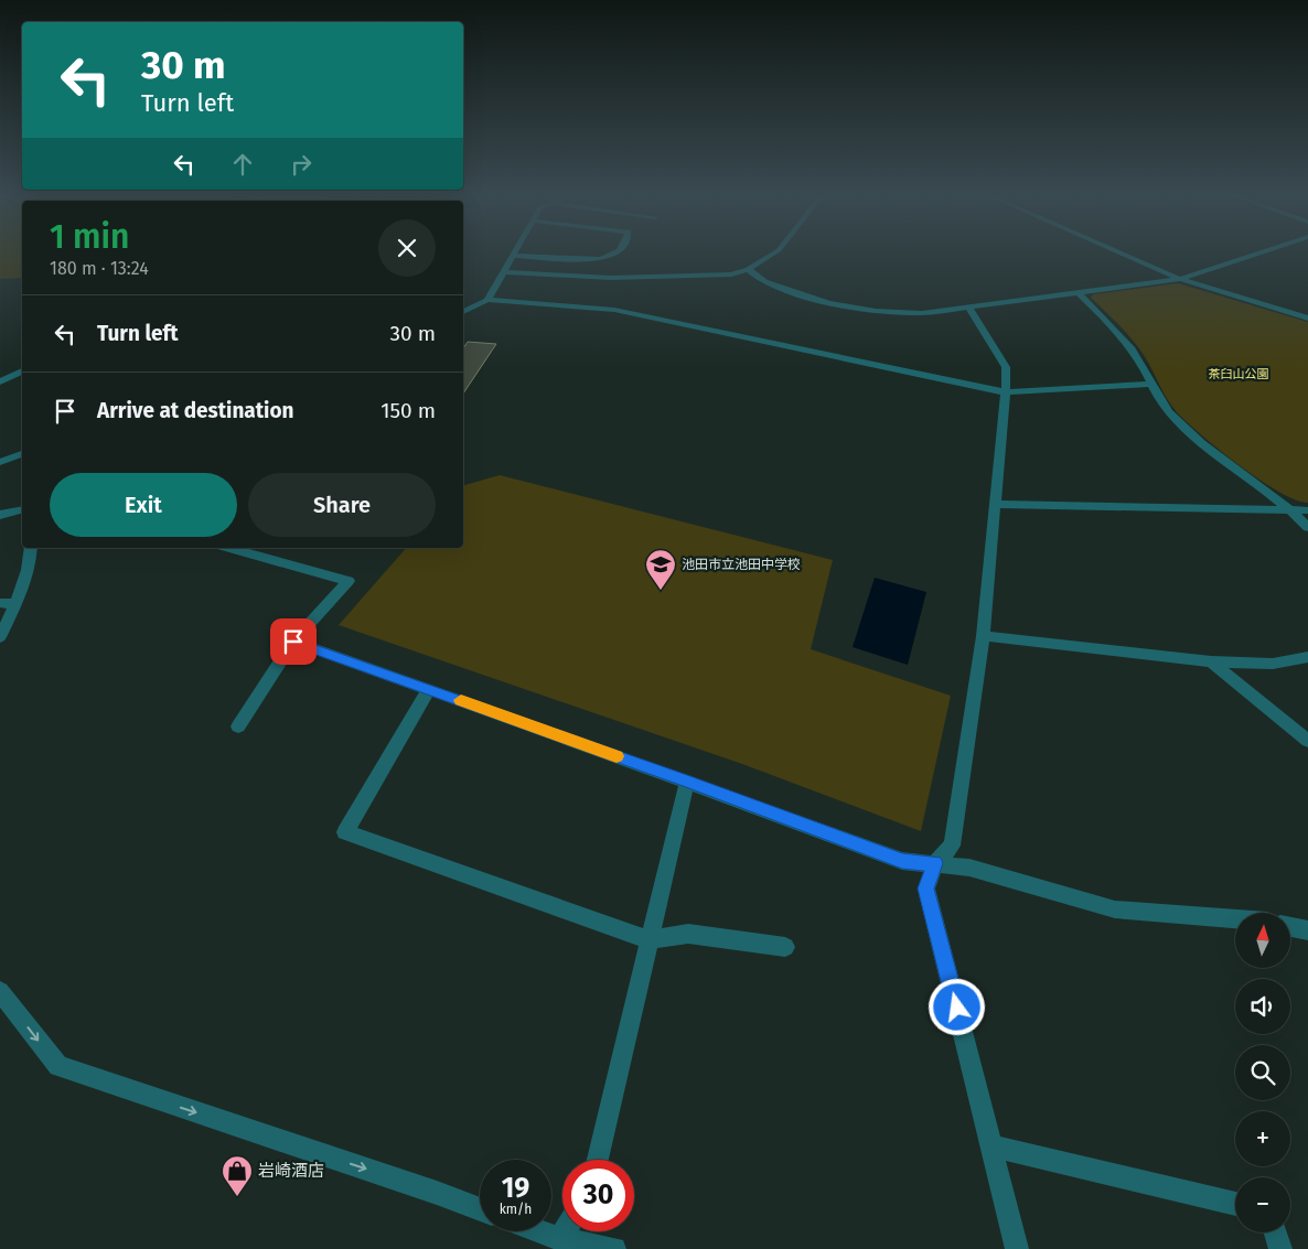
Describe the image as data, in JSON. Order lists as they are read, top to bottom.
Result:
{
  "parks": ["茶臼山公園"],
  "places": {
    "school or university": ["池田市立池田中学校"],
    "shop": ["岩崎酒店"]
  },
  "north": "top",
  "page": {
    "turn": ["30 m", "Turn left"],
    "heading": ["1 min", "180 m · 13:24"],
    "list": [
      {
        "name": "Turn left",
        "value": "30 m"
      },
      {
        "name": "Arrive at destination",
        "value": "150 m"
      }
    ],
    "buttons": ["Exit", "Share"],
    "map_buttons": ["+", "−"],
    "speed": "19 km/h",
    "limit": "30"
  }
}
